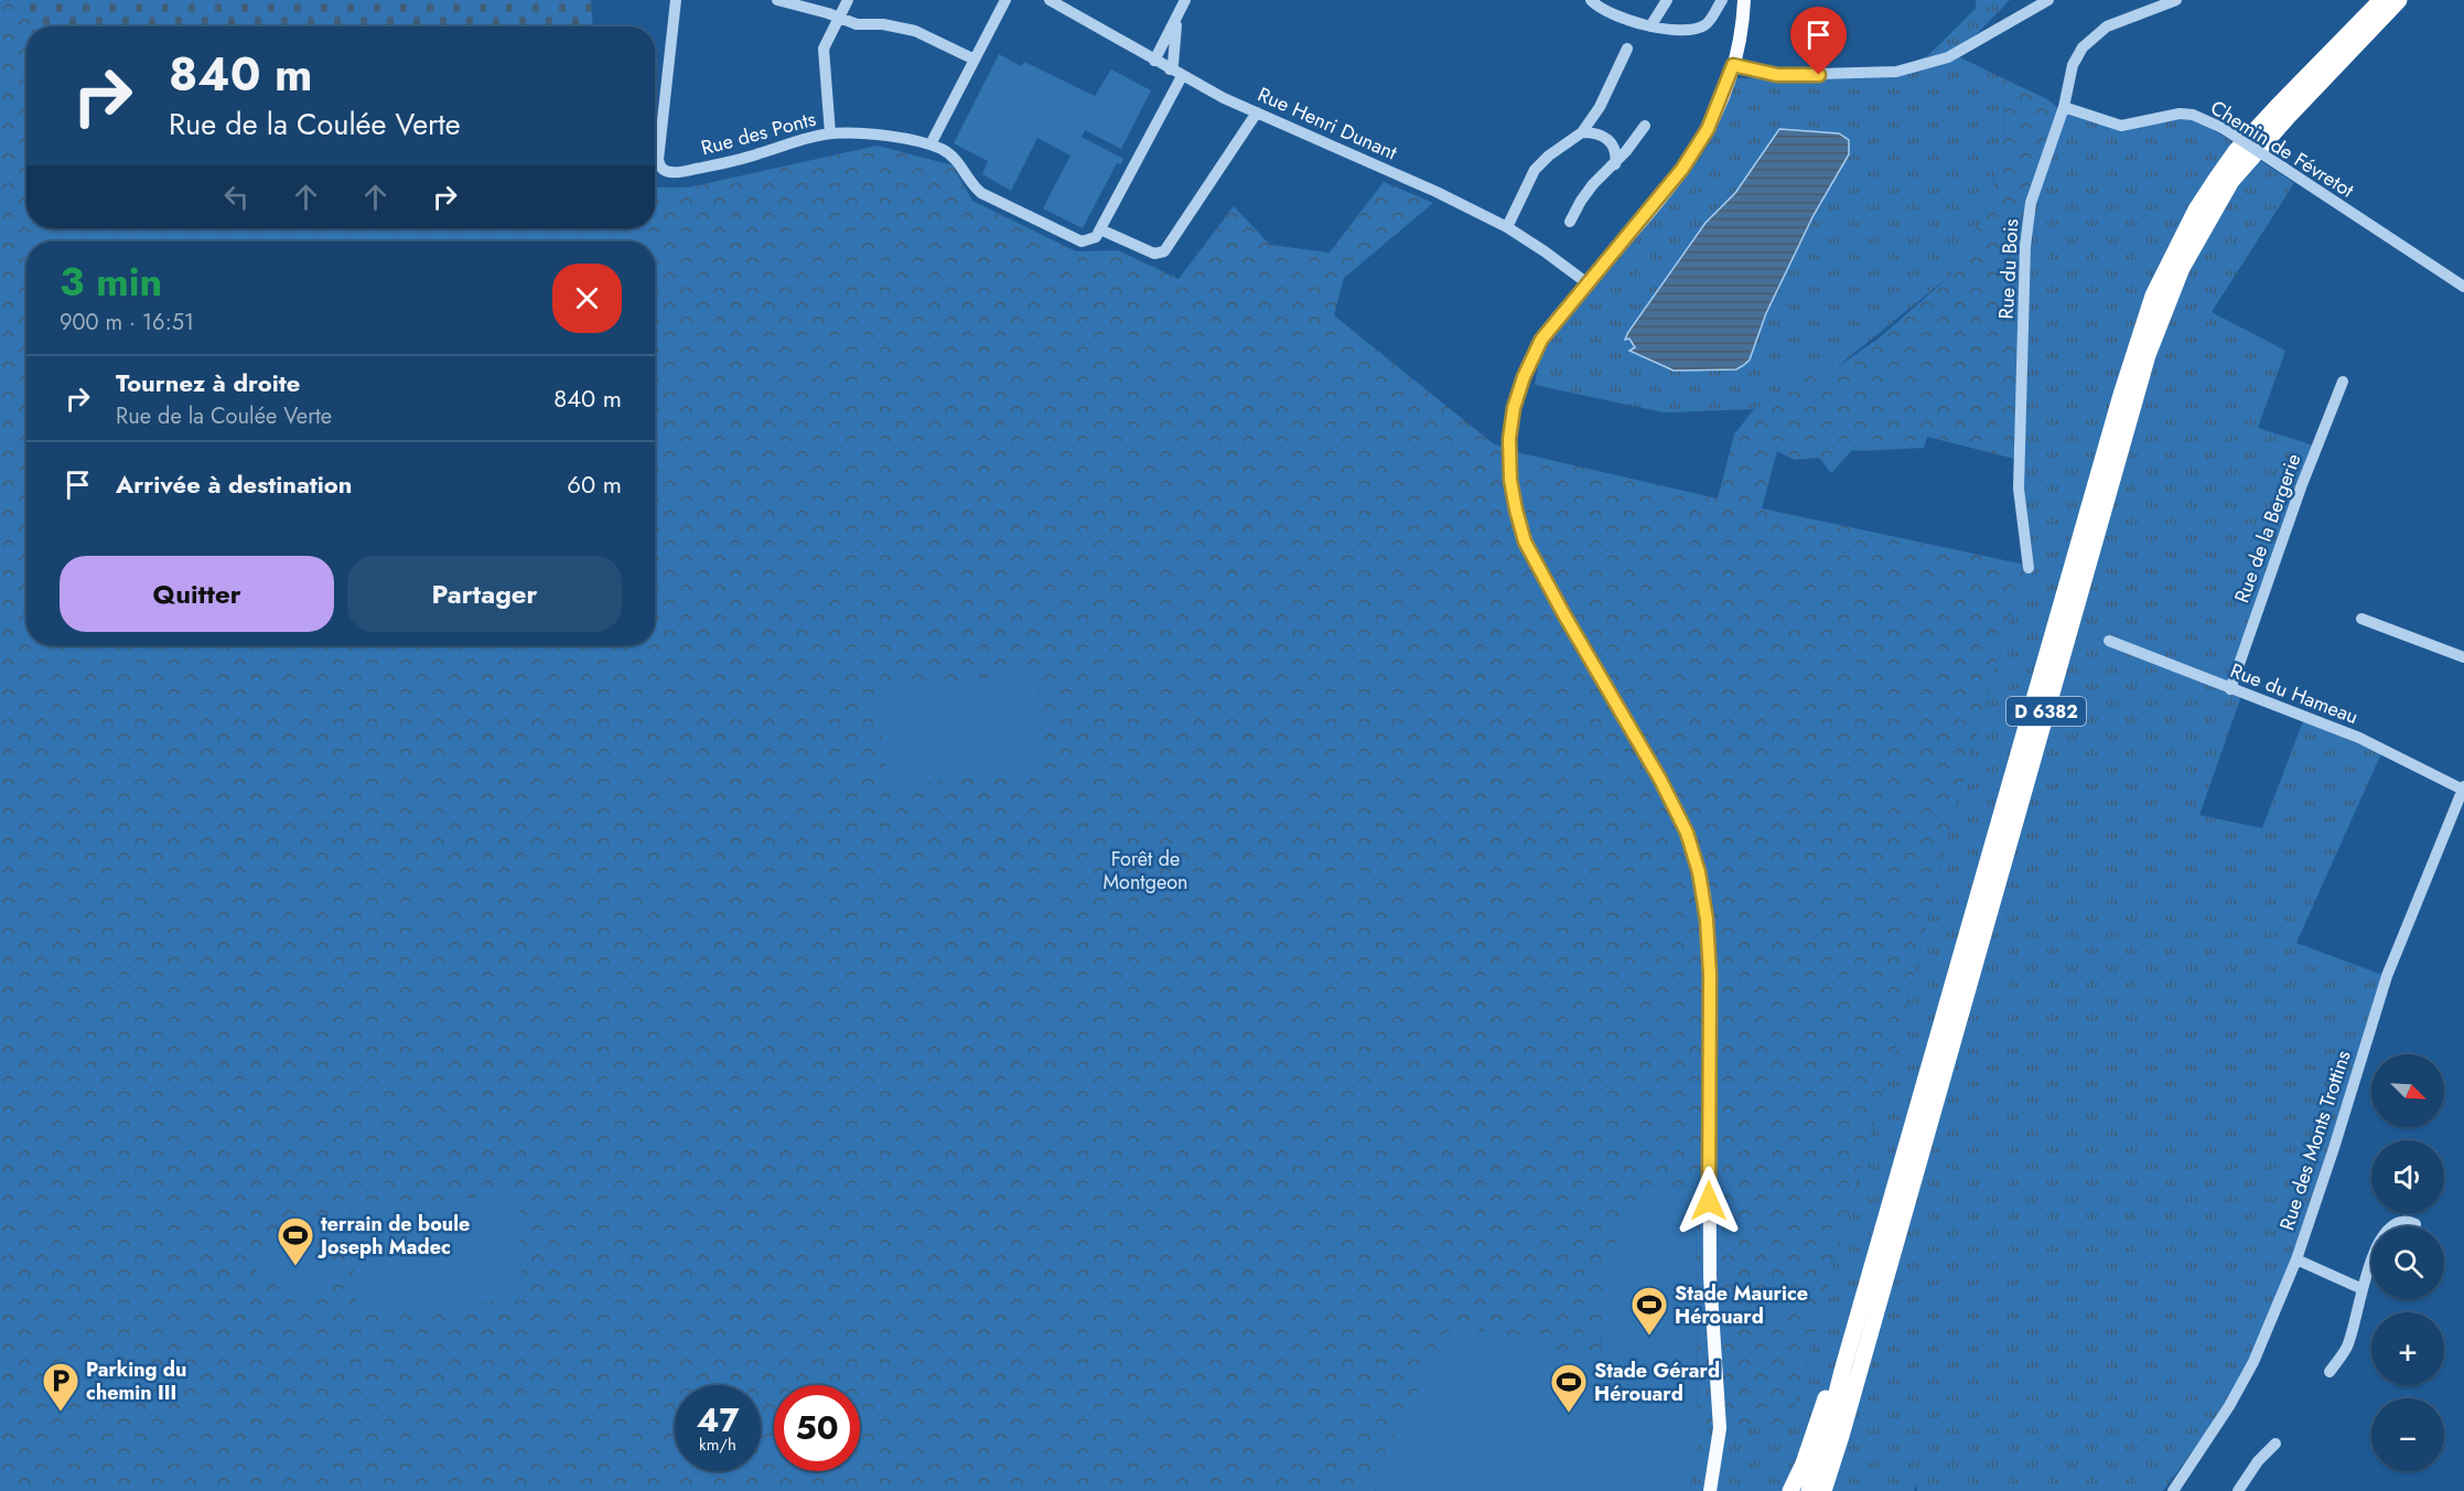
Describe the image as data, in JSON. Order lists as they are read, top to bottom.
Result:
{
  "streets": {
    "highway": ["D 6382"],
    "street": [
      "Rue Henri Dunant",
      "Rue des Ponts",
      "Chemin de Févretot",
      "Rue du Bois",
      "Rue de la Bergerie",
      "Rue du Hameau",
      "Rue des Monts Trottins"
    ]
  },
  "crossings": [
    ["Chemin de Févretot", "Rue du Bois"],
    ["Rue de la Bergerie", "Rue du Hameau"],
    ["Rue du Hameau", "Rue des Monts Trottins"]
  ],
  "parks": ["Forêt de Montgeon"],
  "places": {
    "sports": ["terrain de boule Joseph Madec", "Stade Maurice Hérouard", "Stade Gérard Hérouard"],
    "parking": ["Parking du chemin III"]
  },
  "north": "bottom right",
  "page": {
    "turn": ["840 m", "Rue de la Coulée Verte"],
    "heading": ["3 min", "900 m · 16:51"],
    "list": [
      {
        "name": "Tournez à droite",
        "note": "Rue de la Coulée Verte",
        "value": "840 m"
      },
      {
        "name": "Arrivée à destination",
        "value": "60 m"
      }
    ],
    "buttons": ["Quitter", "Partager"],
    "map_buttons": ["+", "−"],
    "speed": "47 km/h",
    "limit": "50"
  }
}
